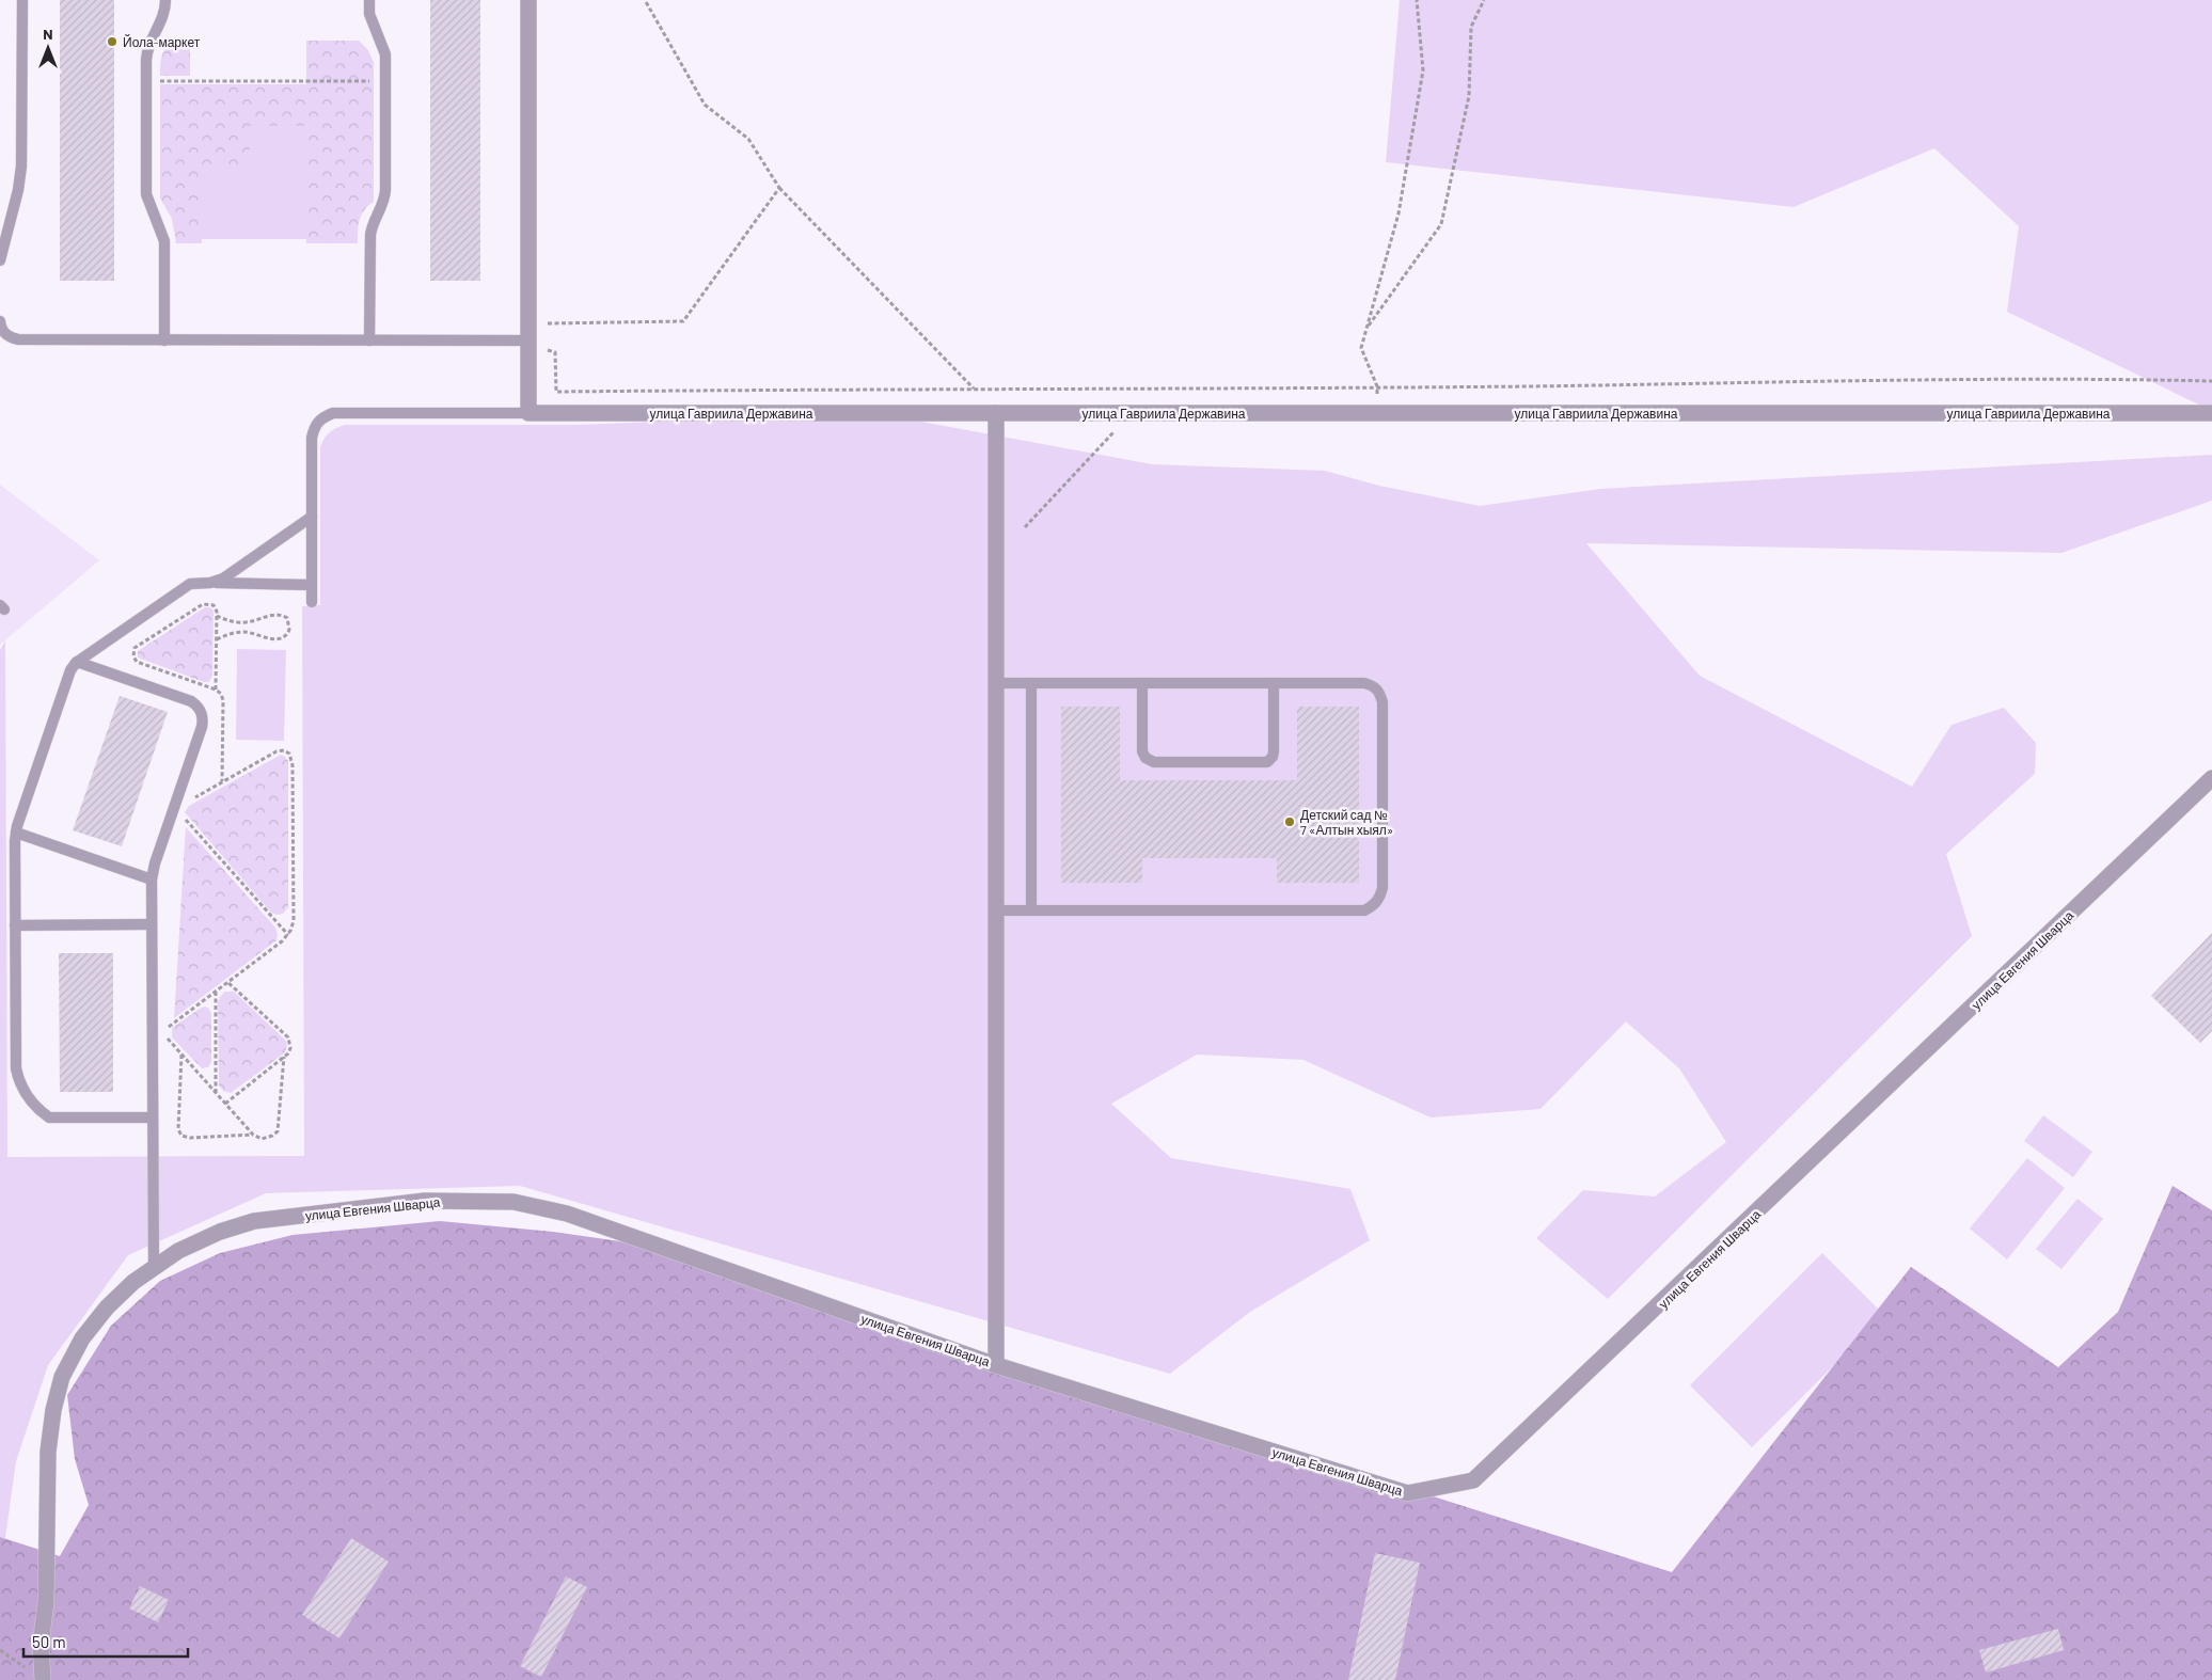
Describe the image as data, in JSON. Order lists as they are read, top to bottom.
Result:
{
  "streets": {
    "street": ["улица Гавриила Державина", "улица Евгения Шварца"]
  },
  "places": ["Йола-маркет", "Детский сад № 7 «Алтын хыял»"],
  "scale_bar": "50 m",
  "north": "top"
}
